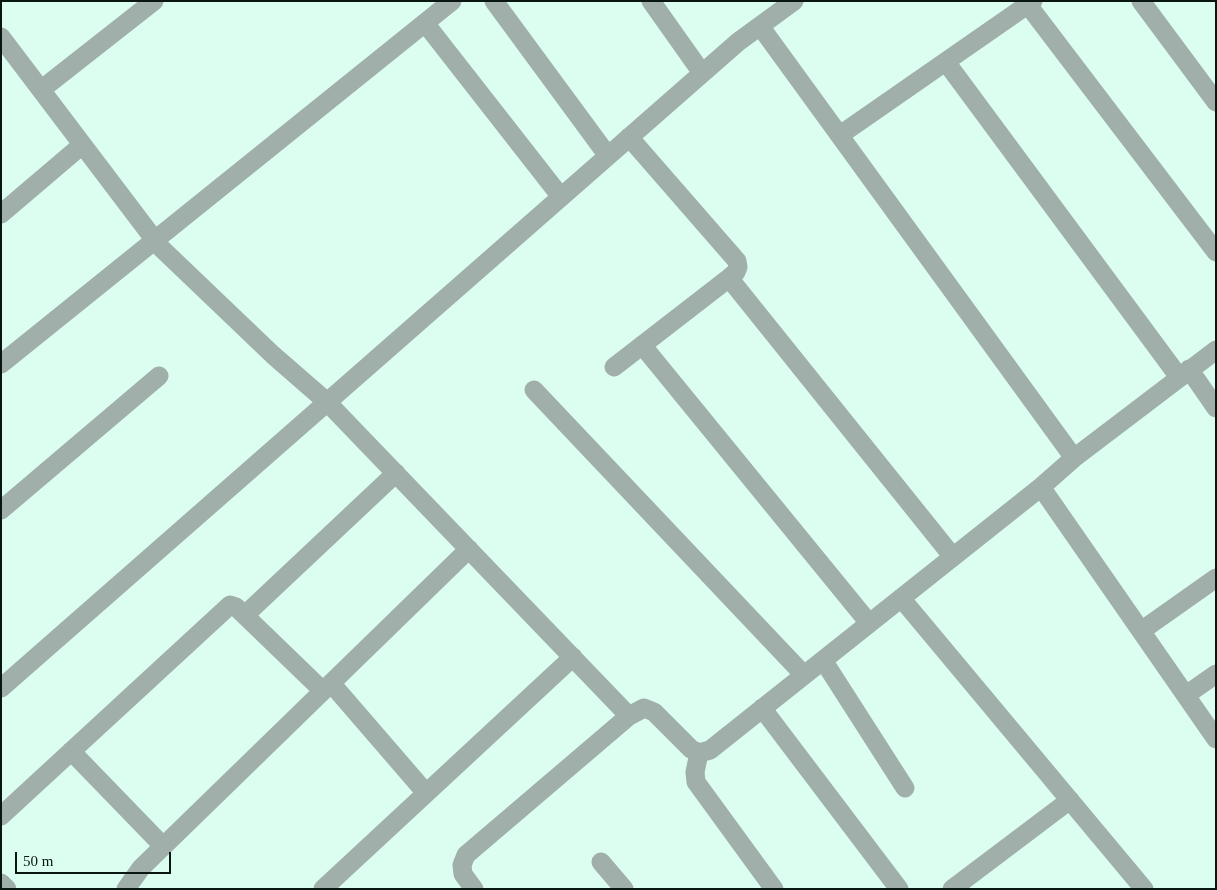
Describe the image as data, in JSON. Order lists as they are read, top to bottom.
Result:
{
  "scale_bar": "50 m"
}
